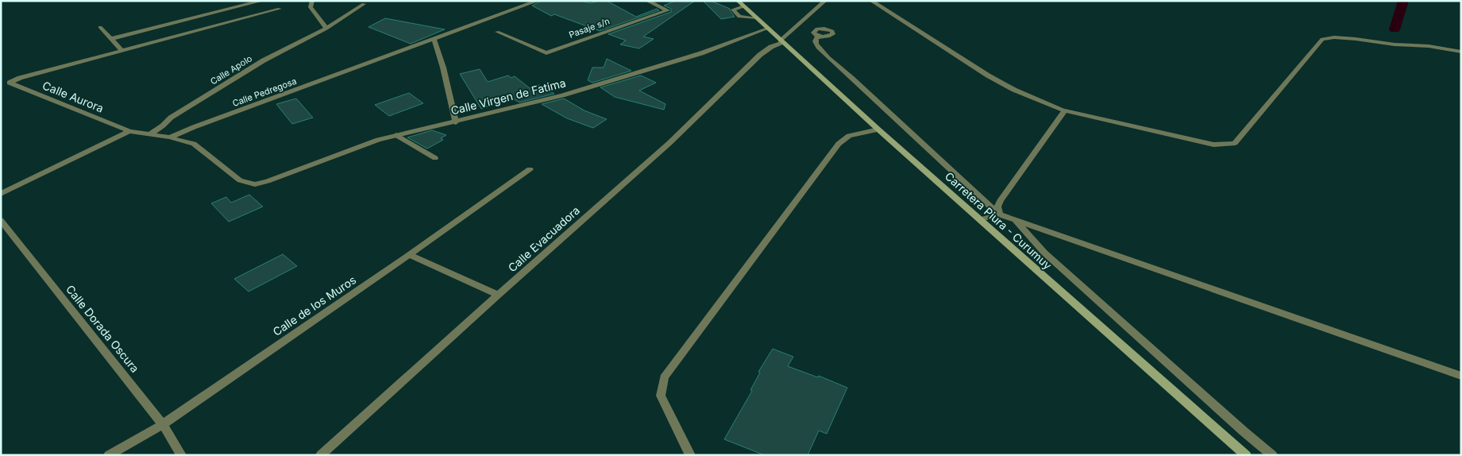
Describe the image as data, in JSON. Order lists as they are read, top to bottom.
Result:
{
  "streets": {
    "main road": ["Carretera Piura - Curumuy"],
    "street": [
      "Pasaje s/n",
      "Calle Apolo",
      "Calle Pedregosa",
      "Calle Aurora",
      "Calle Virgen de Fatima",
      "Calle Evacuadora",
      "Calle de los Muros",
      "Calle Dorada Oscura"
    ]
  },
  "crossings": [
    ["Calle Pedregosa", "Calle Virgen de Fatima"],
    ["Calle Virgen de Fatima", "Carretera Piura - Curumuy"],
    ["Carretera Piura - Curumuy", "Calle Evacuadora"],
    ["Calle de los Muros", "Calle Dorada Oscura"]
  ]
}
